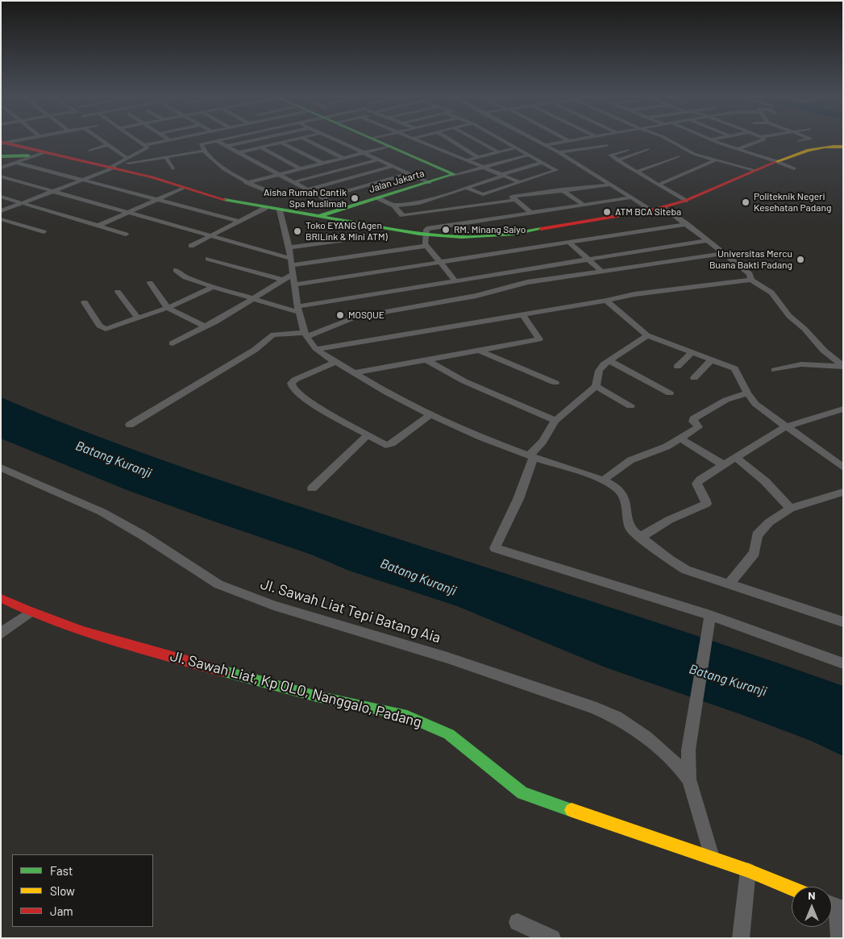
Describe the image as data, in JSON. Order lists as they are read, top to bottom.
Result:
{
  "streets": {
    "main road": ["Jalan Jakarta", "Jl. Sawah Liat, Kp OLO, Nanggalo, Padang"],
    "street": ["Jl. Sawah Liat Tepi Batang Aia"]
  },
  "water": ["Batang Kuranji"],
  "places": [
    "Aisha Rumah Cantik Spa Muslimah",
    "Politeknik Negeri Kesehatan Padang",
    "ATM BCA Siteba",
    "RM. Minang Saiyo",
    "Toko EYANG (Agen BRILink & Mini ATM)",
    "Universitas Mercu Buana Bakti Padang",
    "MOSQUE"
  ],
  "legend": ["Fast", "Slow", "Jam"],
  "north": "top"
}
